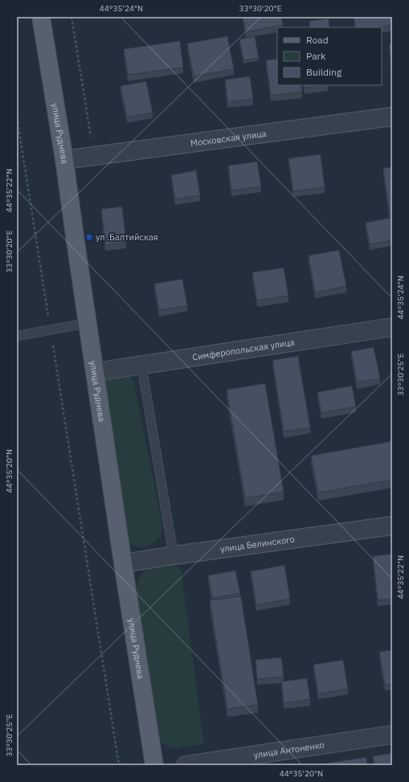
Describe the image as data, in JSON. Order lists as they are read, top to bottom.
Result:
{
  "streets": {
    "main road": ["улица Руднева"],
    "street": [
      "Московская улица",
      "Симферопольская улица",
      "улица Белинского",
      "улица Антоненко"
    ]
  },
  "crossings": [
    ["улица Руднева", "Московская улица"],
    ["улица Руднева", "Симферопольская улица"],
    ["улица Руднева", "улица Белинского"]
  ],
  "places": {
    "transit": ["ул .Балтийская"]
  },
  "legend": ["Road", "Park", "Building"],
  "coordinates": [
    "44°35'24\"N",
    "33°30'20\"E",
    "44°35'22\"N",
    "33°30'25\"E",
    "44°35'20\"N"
  ]
}
